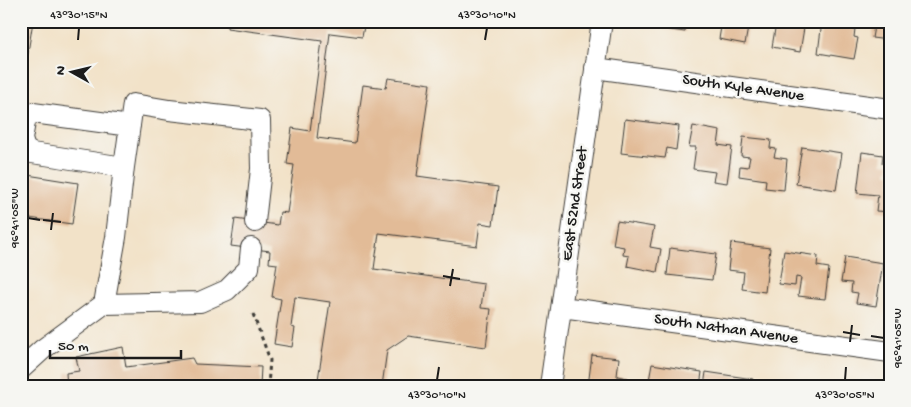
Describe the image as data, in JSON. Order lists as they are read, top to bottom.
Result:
{
  "streets": {
    "street": ["South Kyle Avenue", "East 52nd Street", "South Nathan Avenue"]
  },
  "crossings": [
    ["South Kyle Avenue", "East 52nd Street"],
    ["East 52nd Street", "South Nathan Avenue"]
  ],
  "scale_bar": "50 m",
  "north": "left",
  "coordinates": [
    "43°30'15\"N",
    "43°30'10\"N",
    "96°41'05\"W",
    "43°30'05\"N"
  ]
}
